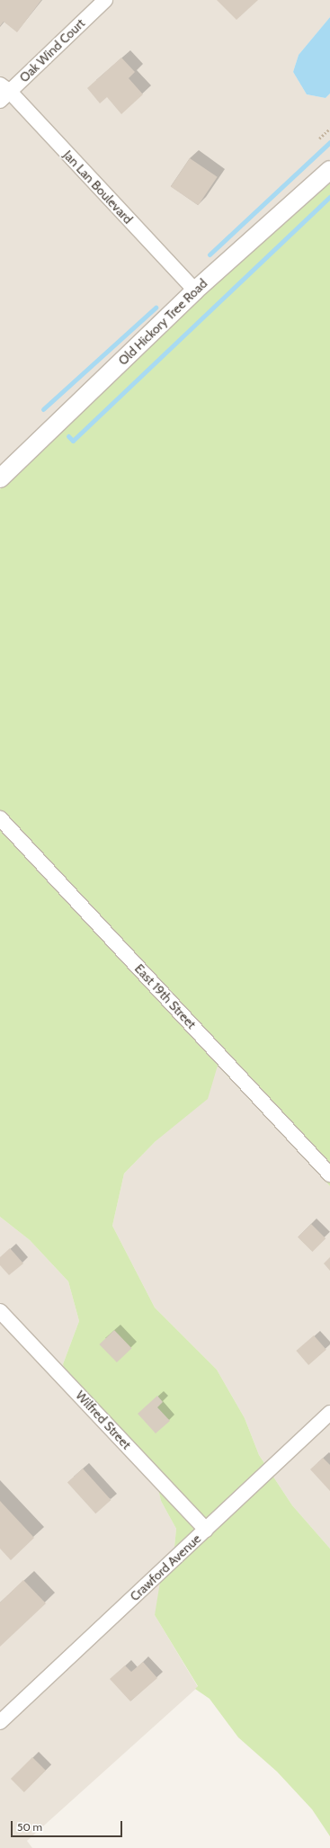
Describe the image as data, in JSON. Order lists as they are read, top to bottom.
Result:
{
  "streets": {
    "street": [
      "Oak Wind Court",
      "Jan Lan Boulevard",
      "Old Hickory Tree Road",
      "East 19th Street",
      "Wilfred Street",
      "Crawford Avenue"
    ]
  },
  "crossings": [
    ["Oak Wind Court", "Jan Lan Boulevard"],
    ["Jan Lan Boulevard", "Old Hickory Tree Road"],
    ["Wilfred Street", "Crawford Avenue"]
  ],
  "scale_bar": "50 m"
}
